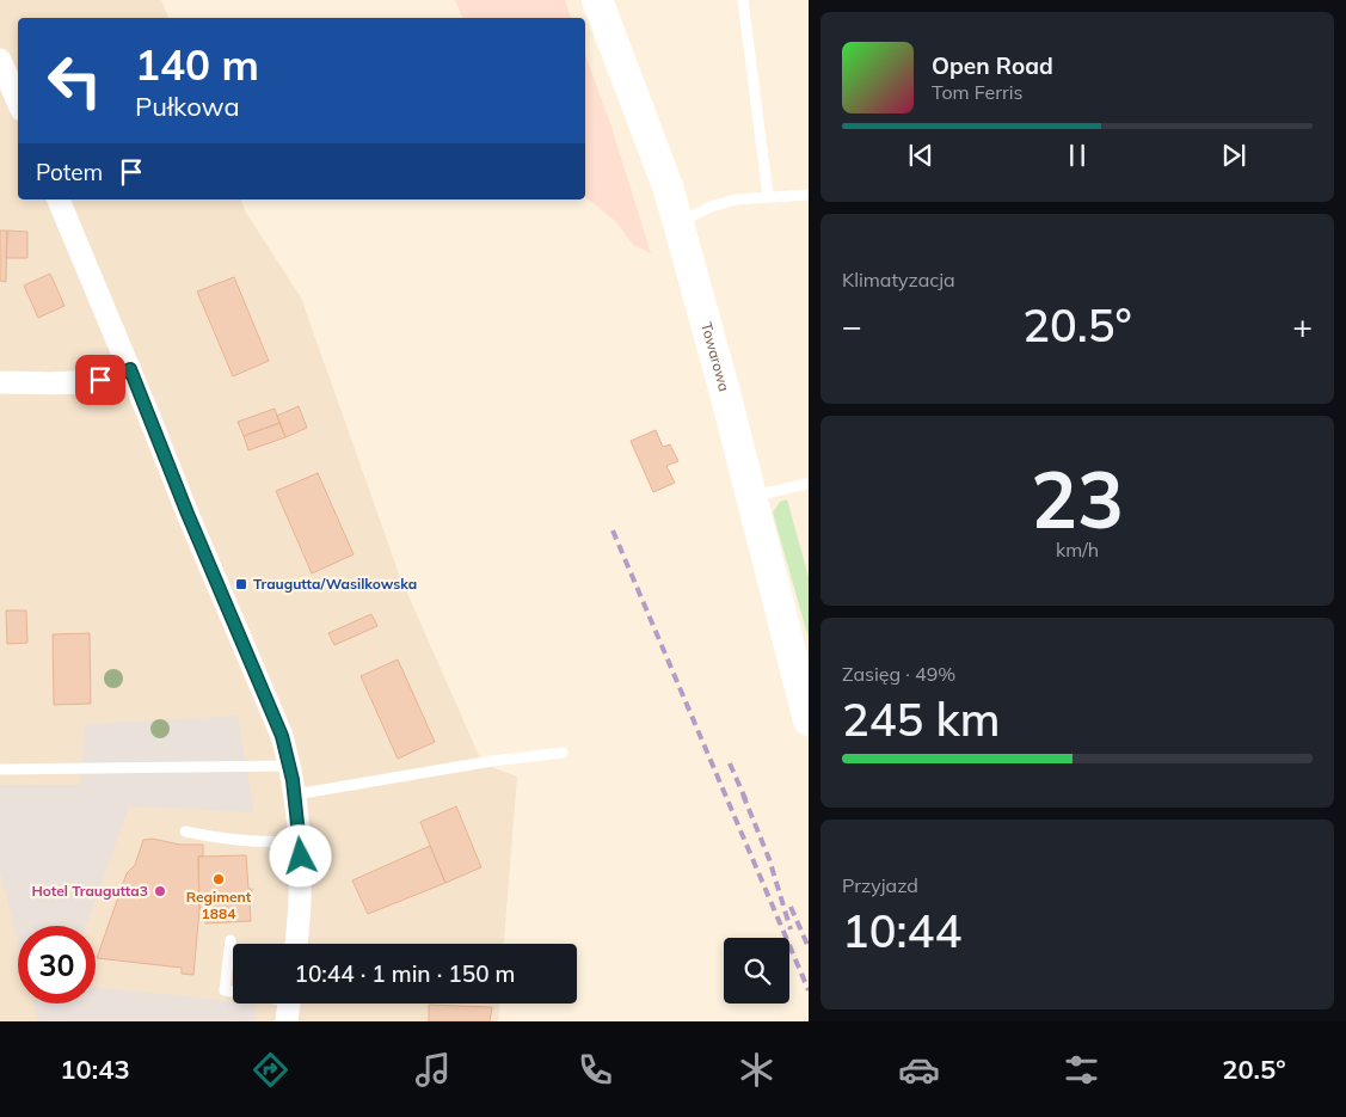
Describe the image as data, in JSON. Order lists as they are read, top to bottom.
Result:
{
  "streets": {
    "main road": ["Towarowa"]
  },
  "places": {
    "transit": ["Traugutta/Wasilkowska"],
    "other": ["Regiment 1884", "Hotel Traugutta3"]
  },
  "page": {
    "turn": ["140 m", "Pułkowa"],
    "song": ["Open Road", "Tom Ferris"],
    "then": "Potem",
    "tile": [
      "Klimatyzacja",
      ["23", "km/h"],
      ["Zasięg · 49%", "245 km"],
      ["Przyjazd", "10:44"]
    ],
    "heat": ["−", "20.5°", "+"],
    "limit": "30",
    "trip": "10:44 · 1 min · 150 m",
    "tabs": ["10:43", "20.5°"]
  }
}
